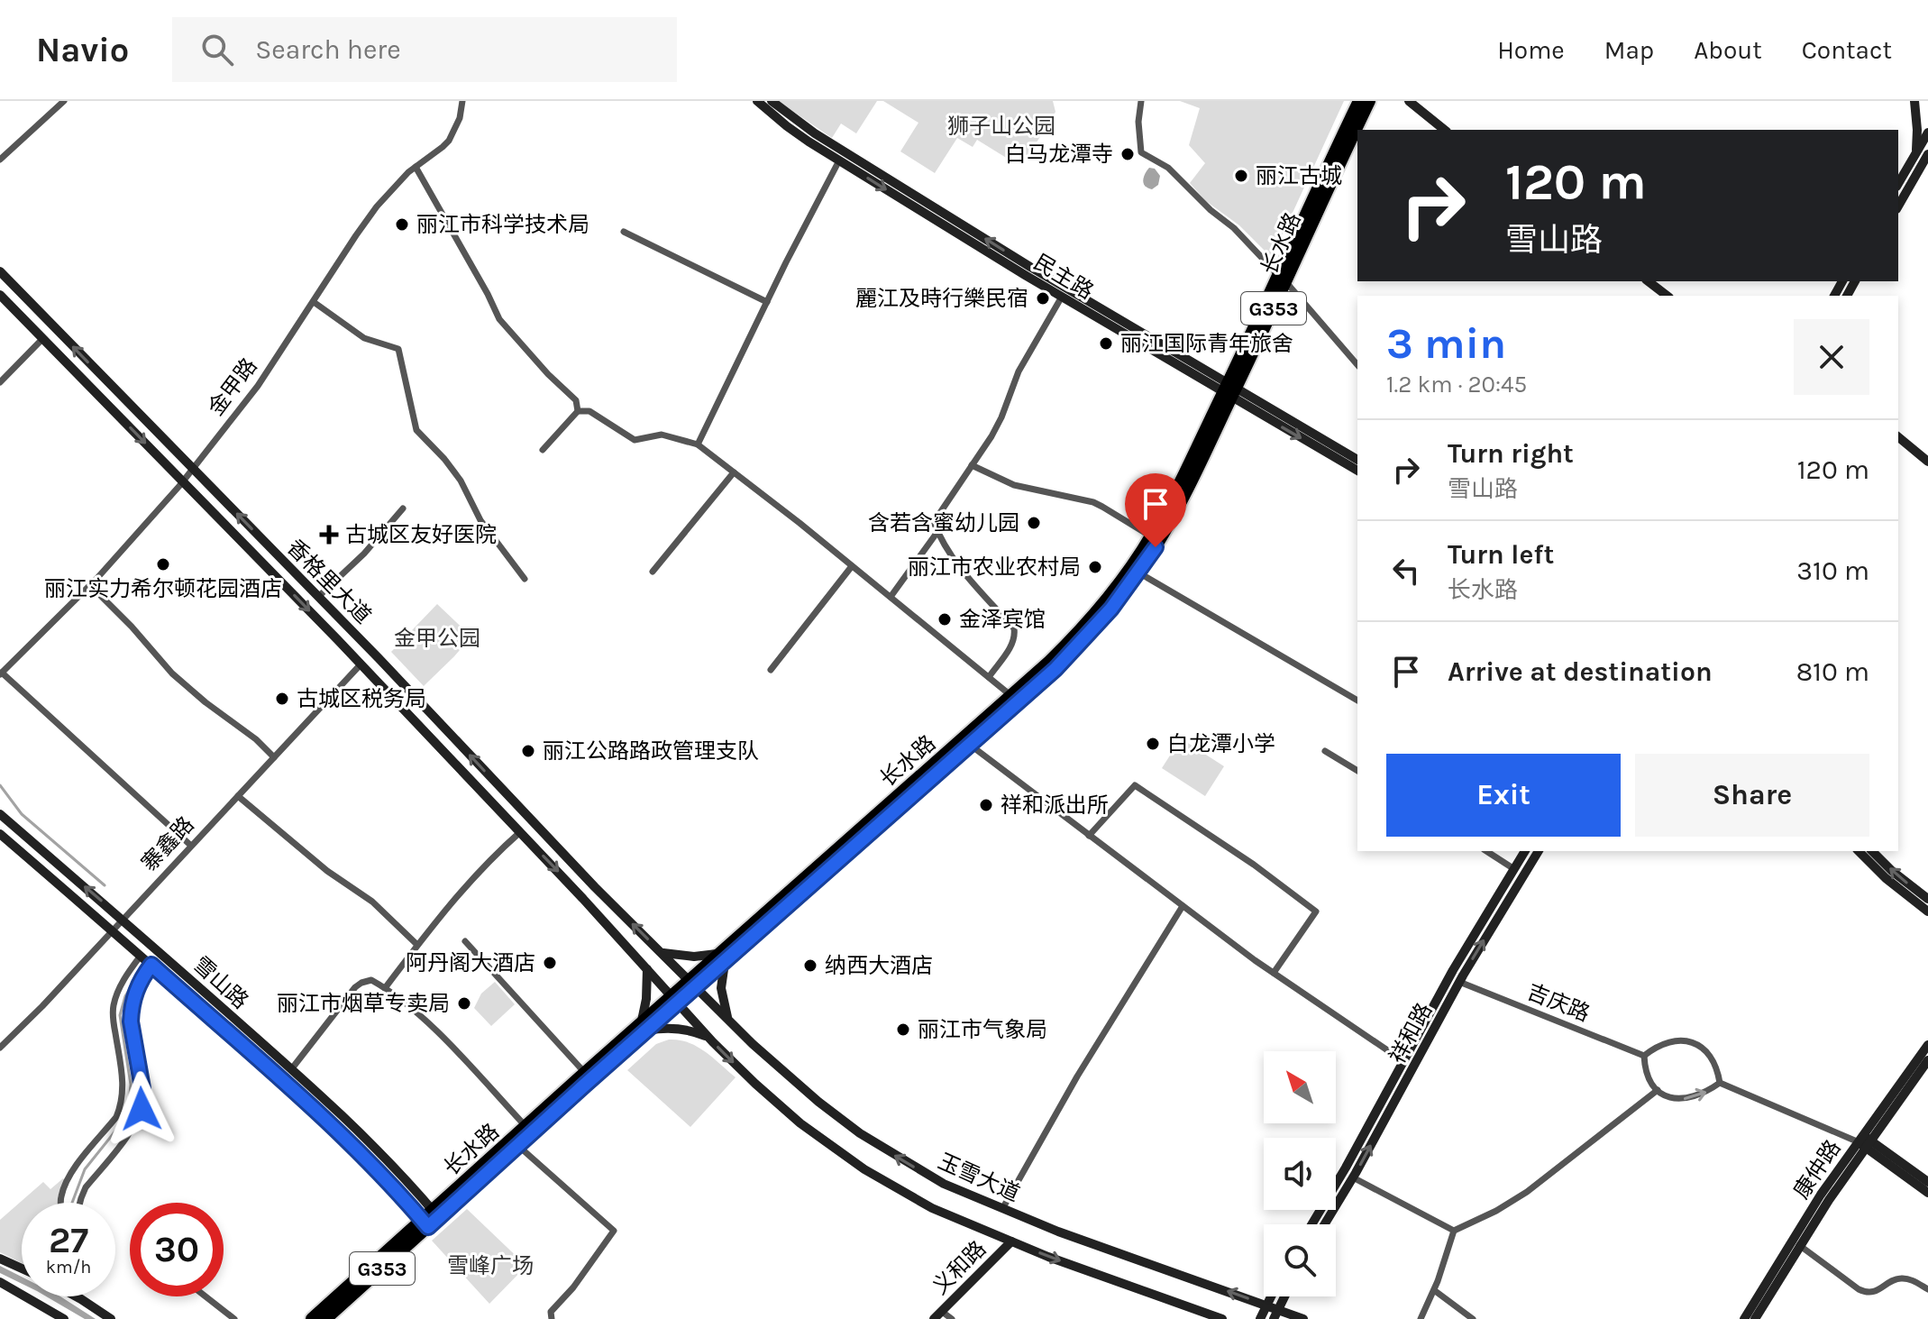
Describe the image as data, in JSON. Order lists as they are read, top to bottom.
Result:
{
  "streets": {
    "highway": ["长水路", "G353"],
    "main road": [
      "民主路",
      "香格里大道",
      "雪山路",
      "祥和路",
      "康仲路",
      "玉雪大道",
      "义和路"
    ],
    "street": ["金甲路", "寨鑫路", "吉庆路"]
  },
  "crossings": [
    ["长水路", "民主路"],
    ["长水路", "香格里大道"],
    ["长水路", "雪山路"],
    ["长水路", "玉雪大道"],
    ["金甲路", "香格里大道"],
    ["香格里大道", "寨鑫路"],
    ["香格里大道", "玉雪大道"],
    ["寨鑫路", "雪山路"],
    ["吉庆路", "祥和路"]
  ],
  "parks": ["狮子山公园", "金甲公园", "雪峰广场"],
  "places": {
    "other": [
      "白马龙潭寺",
      "丽江古城",
      "丽江市科学技术局",
      "麗江及時行樂民宿",
      "丽江国际青年旅舍",
      "含若含蜜幼儿园",
      "丽江实力希尔顿花园酒店",
      "丽江市农业农村局",
      "金泽宾馆",
      "古城区税务局",
      "白龙潭小学",
      "丽江公路路政管理支队",
      "祥和派出所",
      "阿丹阁大酒店",
      "纳西大酒店",
      "丽江市烟草专卖局",
      "丽江市气象局"
    ],
    "health": ["古城区友好医院"]
  },
  "north": "top left",
  "page": {
    "header": "Navio",
    "search": "Search here",
    "nav": [
      "Home",
      "Map",
      "About",
      "Contact"
    ],
    "turn": ["120 m", "雪山路"],
    "heading": ["3 min", "1.2 km · 20:45"],
    "list": [
      {
        "name": "Turn right",
        "note": "雪山路",
        "value": "120 m"
      },
      {
        "name": "Turn left",
        "note": "长水路",
        "value": "310 m"
      },
      {
        "name": "Arrive at destination",
        "value": "810 m"
      }
    ],
    "buttons": ["Exit", "Share"],
    "speed": "27 km/h",
    "limit": "30"
  }
}
